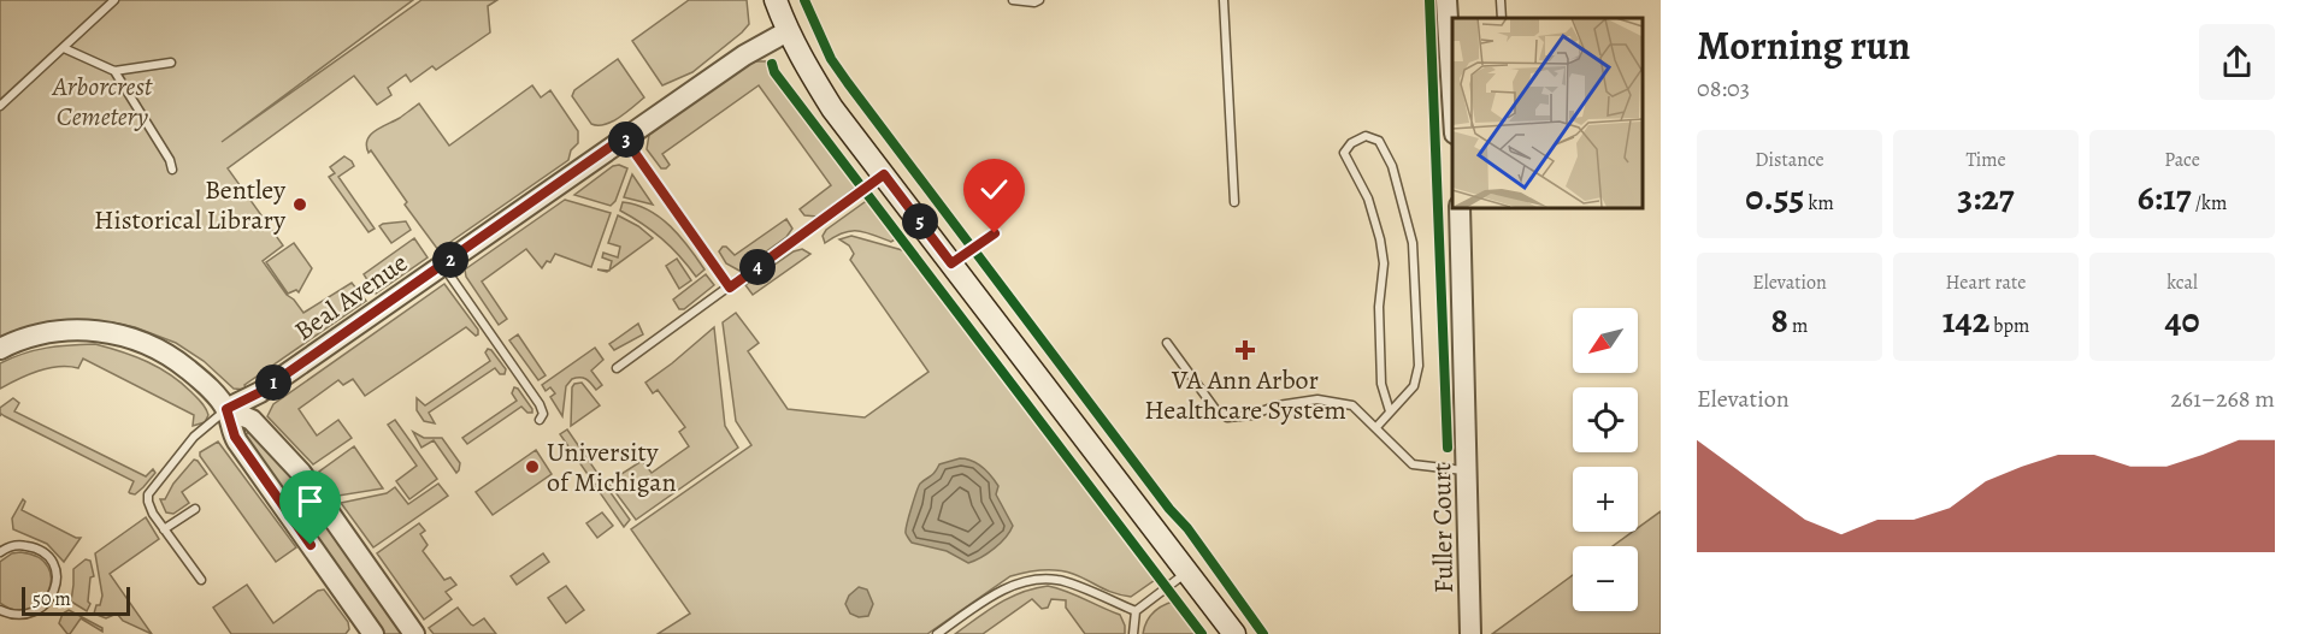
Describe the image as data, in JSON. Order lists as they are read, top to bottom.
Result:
{
  "streets": {
    "street": ["Beal Avenue", "Fuller Court"]
  },
  "parks": ["Arborcrest Cemetery"],
  "places": {
    "other": ["Bentley Historical Library", "University of Michigan"],
    "health": ["VA Ann Arbor Healthcare System"]
  },
  "scale_bar": "50 m",
  "north": "bottom left",
  "page": {
    "heading": ["Morning run", "08:03"],
    "pins": [
      "3",
      "5",
      "2",
      "4",
      "1"
    ],
    "stats": [
      ["Distance", "0.55 km"],
      ["Time", "3:27"],
      ["Pace", "6:17 /km"],
      ["Elevation", "8 m"],
      ["Heart rate", "142 bpm"],
      ["kcal", "40"]
    ],
    "map_buttons": ["+", "−"],
    "chart": ["Elevation", "261–268 m"],
    "scale": "50 m"
  }
}
